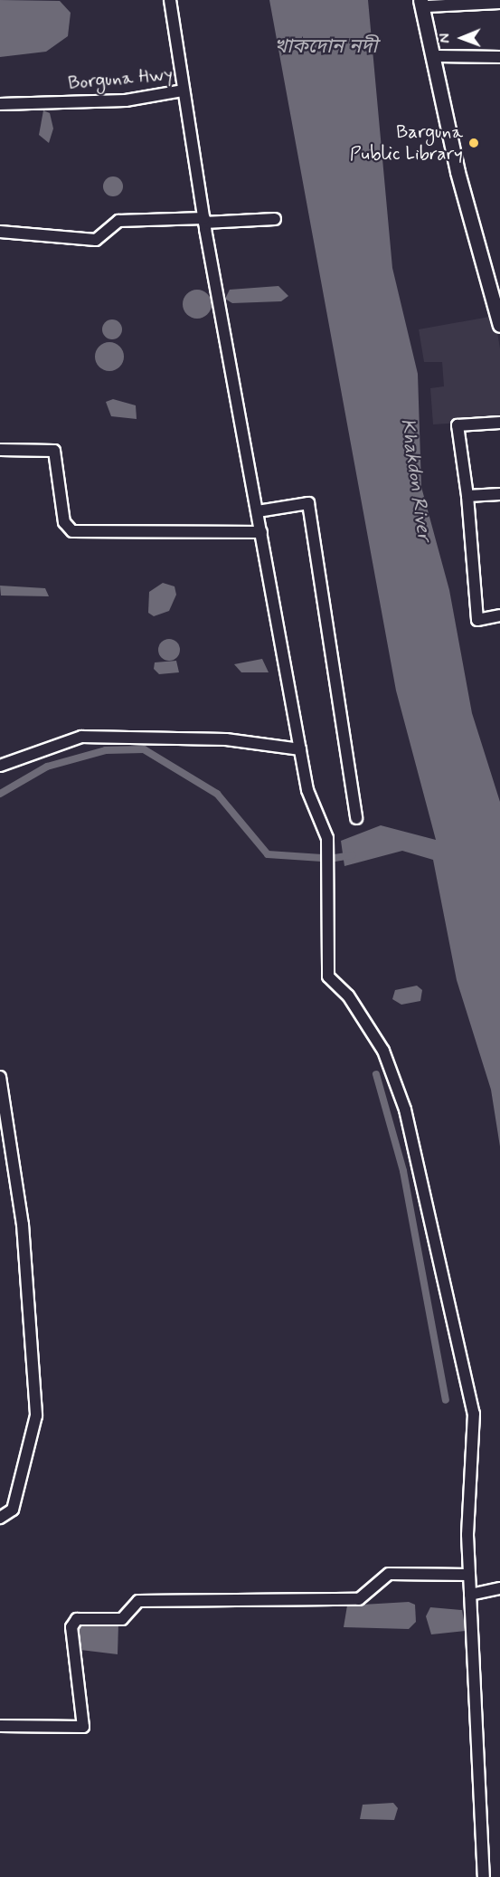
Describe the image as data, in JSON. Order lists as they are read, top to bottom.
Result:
{
  "streets": {
    "street": ["Borguna Hwy"]
  },
  "water": ["খাকদোন নদী", "Khakdon River"],
  "places": ["Barguna Public Library"],
  "north": "left"
}
